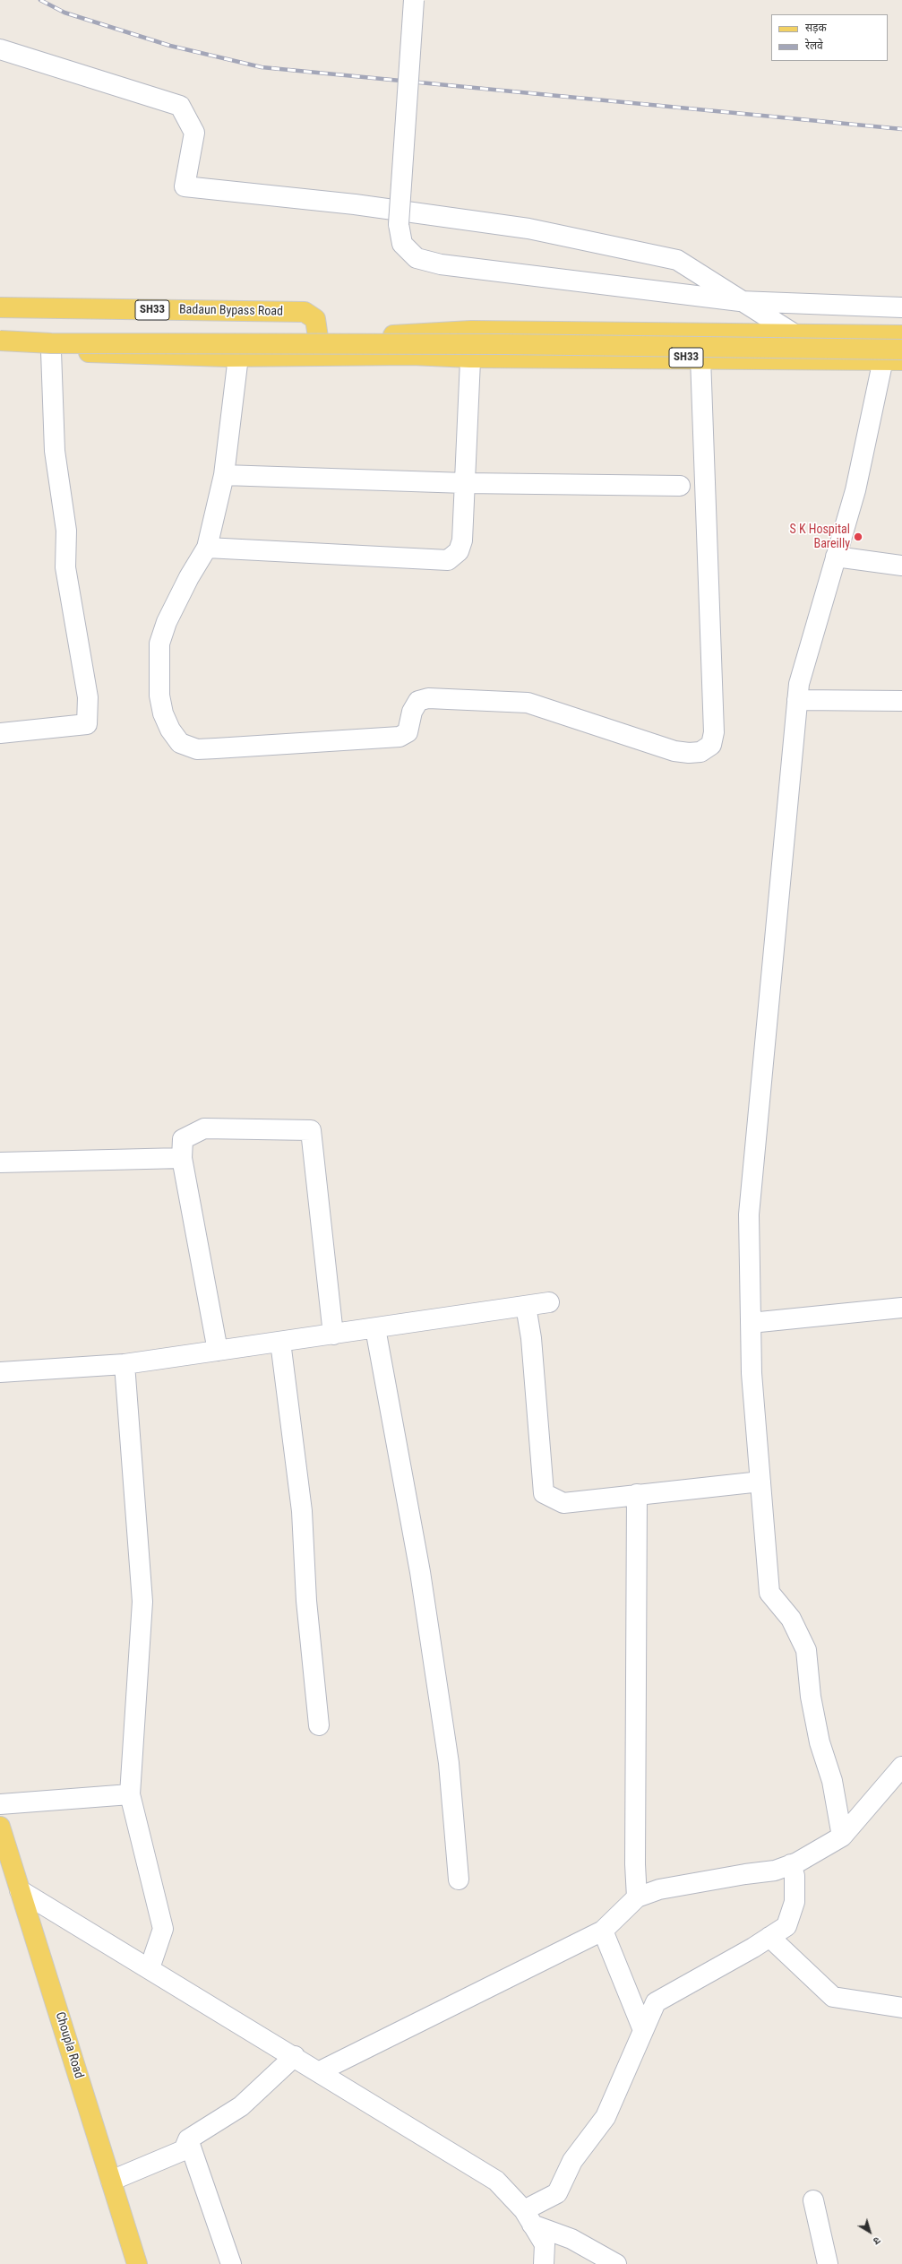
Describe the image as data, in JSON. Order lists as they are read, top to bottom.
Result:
{
  "streets": {
    "main road": ["SH33", "Badaun Bypass Road", "Choupla Road"]
  },
  "places": ["S K Hospital Bareilly"],
  "legend": ["सड़क", "रेलवे"],
  "north": "bottom right"
}
